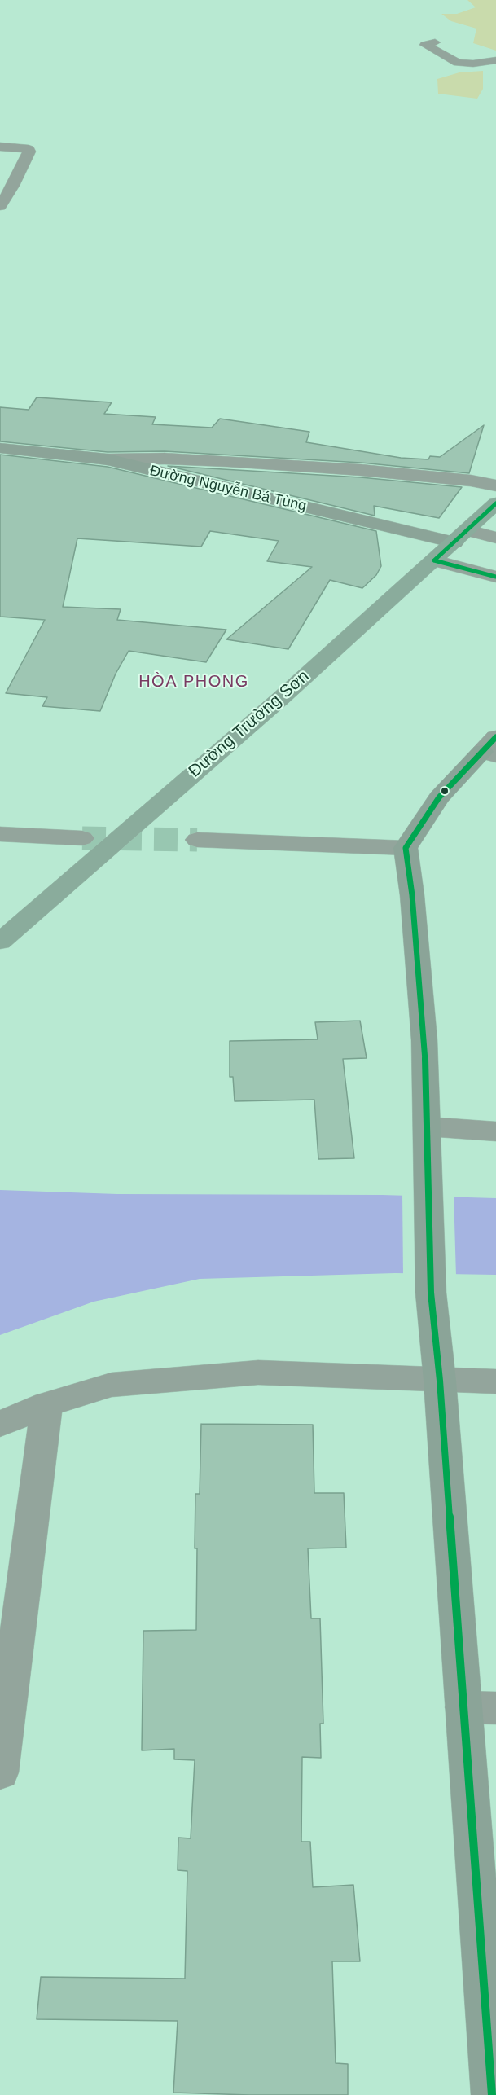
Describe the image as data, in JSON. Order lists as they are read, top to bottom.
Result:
{
  "streets": {
    "highway": ["Đường Trường Sơn"],
    "street": ["Đường Nguyễn Bá Tùng"]
  },
  "crossings": [
    ["Đường Nguyễn Bá Tùng", "Đường Trường Sơn"]
  ],
  "districts": ["HÒA PHONG"]
}
